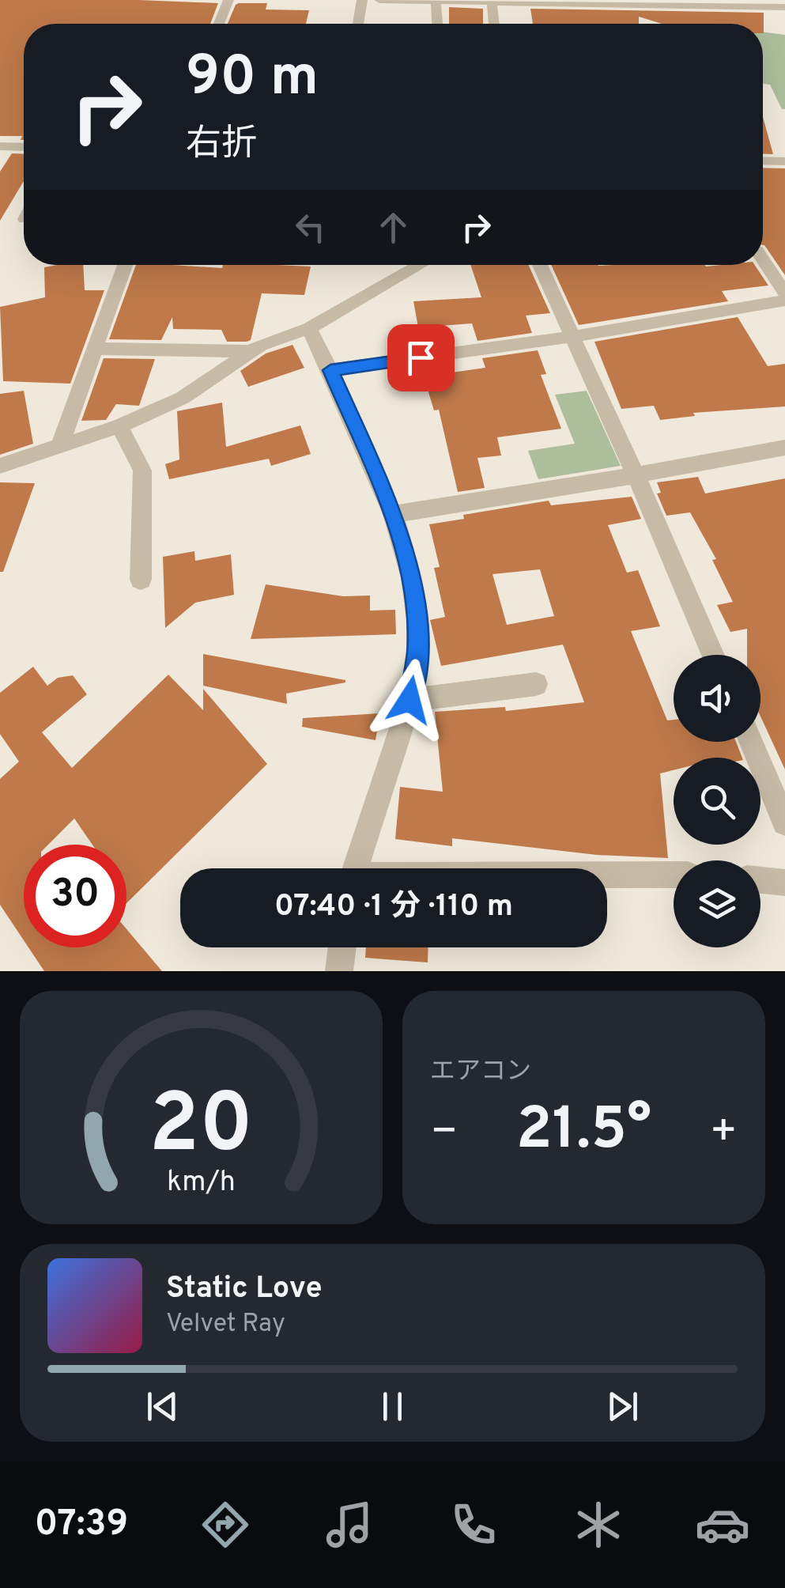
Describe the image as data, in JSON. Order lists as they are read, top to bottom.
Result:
{
  "page": {
    "turn": ["90 m", "右折"],
    "limit": "30",
    "trip": "07:40 · 1 分 · 110 m",
    "tile": "エアコン",
    "heat": ["−", "21.5°", "+"],
    "song": ["Static Love", "Velvet Ray"],
    "tabs": "07:39",
    "gauge": ["20", "km/h"]
  }
}
